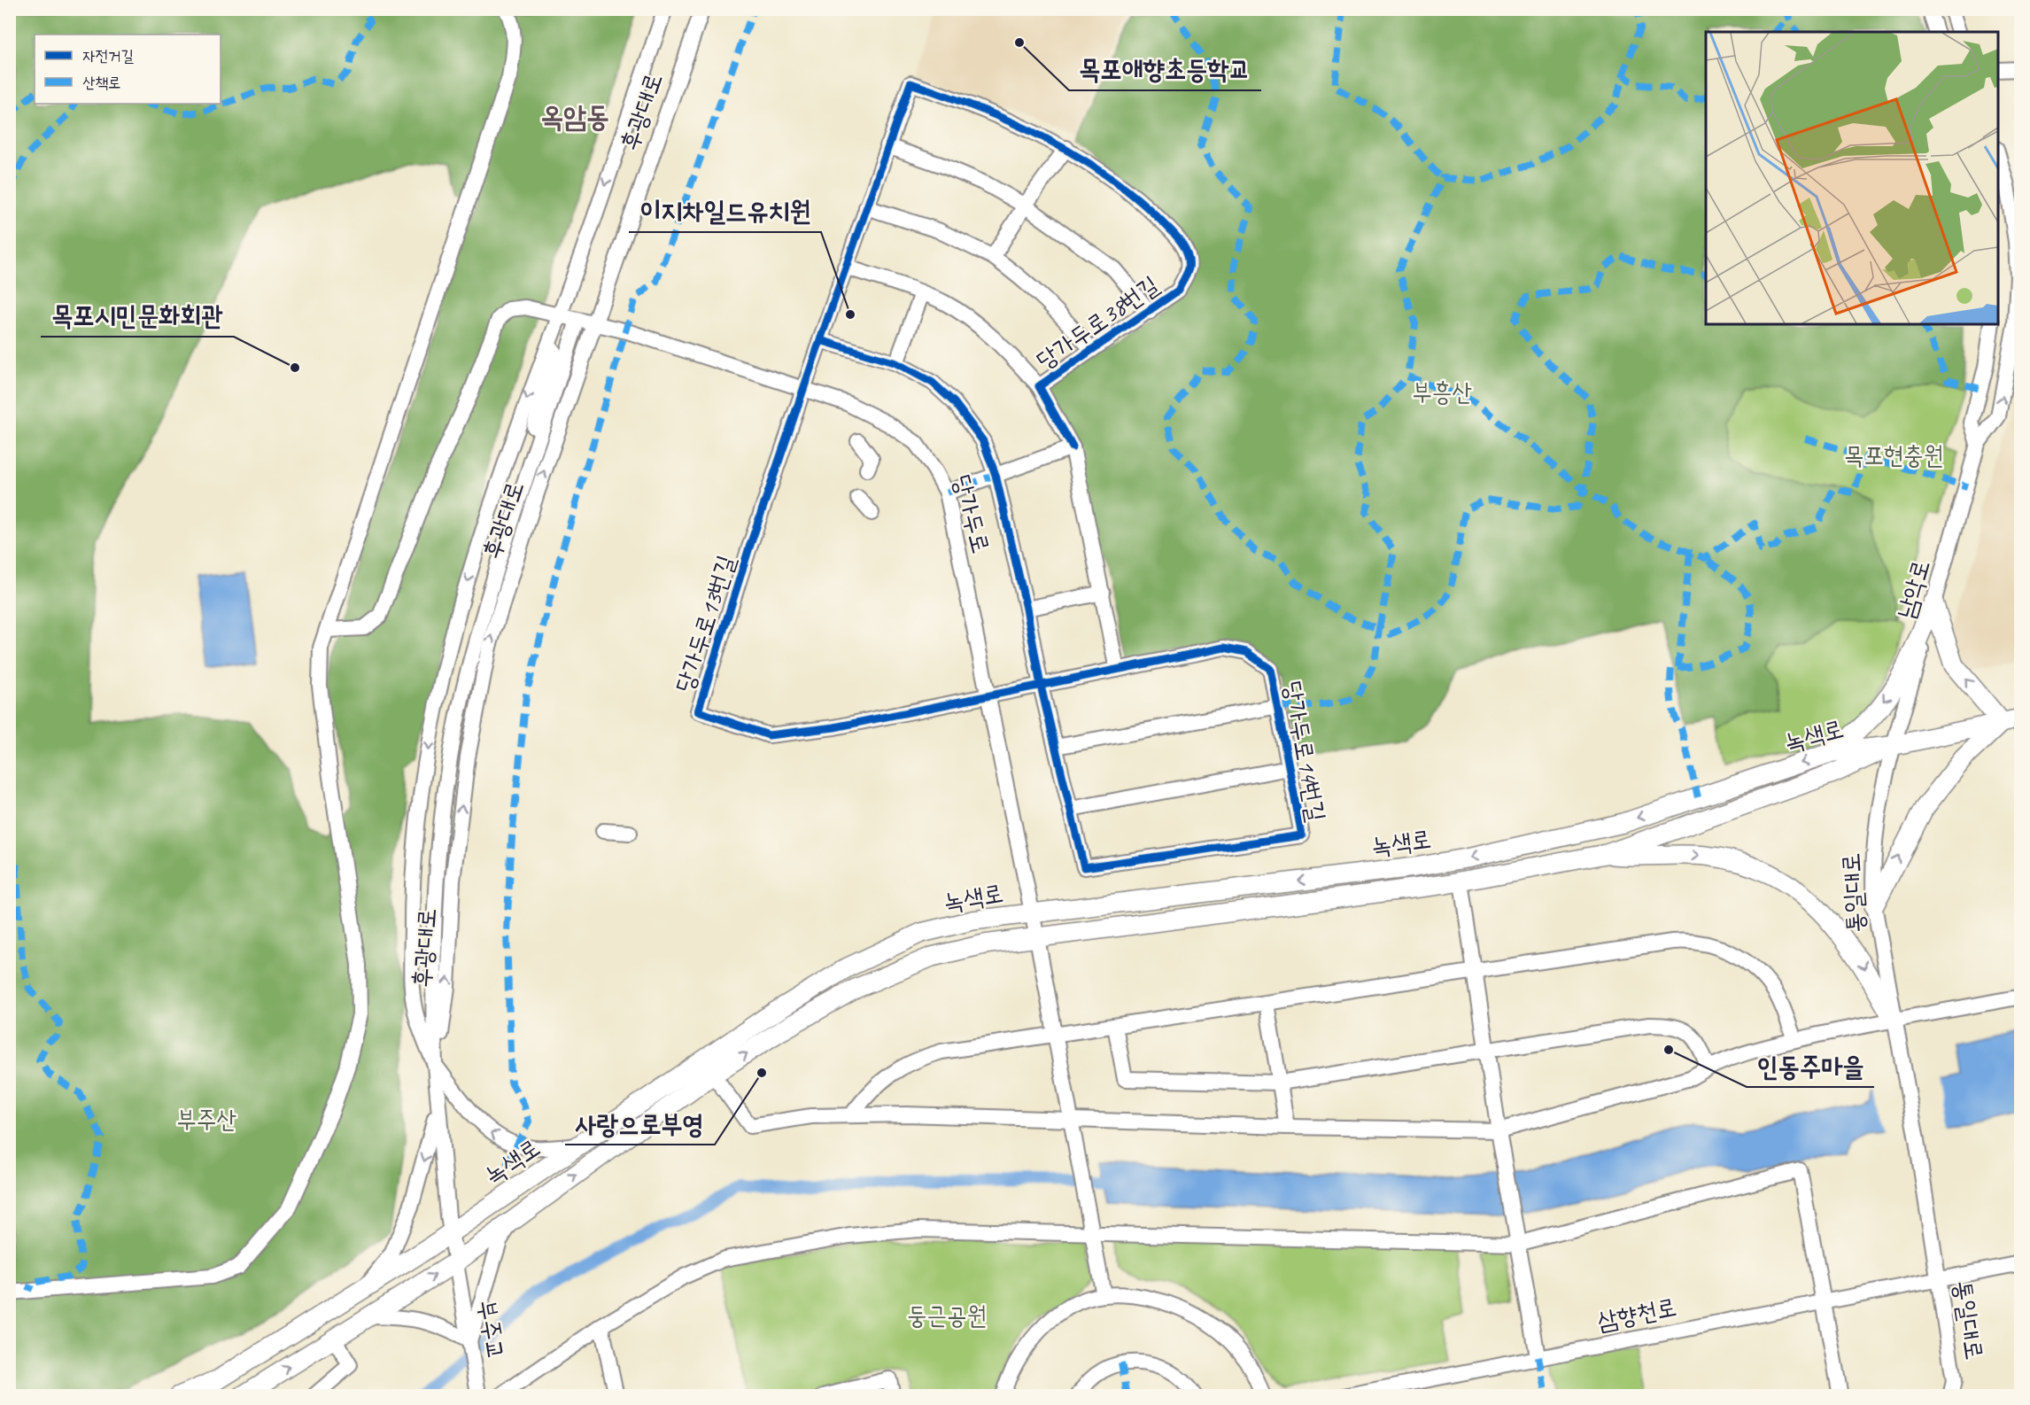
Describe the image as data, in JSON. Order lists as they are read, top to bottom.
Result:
{
  "streets": {
    "main road": ["녹색로"],
    "street": [
      "후광대로",
      "당가두로38번길",
      "당가두로",
      "남악로",
      "당가두로13번길",
      "당가두로14번길",
      "통일대로",
      "삼향천로",
      "부주교"
    ]
  },
  "crossings": [
    ["후광대로", "당가두로"],
    ["후광대로", "녹색로"],
    ["후광대로", "부주교"],
    ["당가두로38번길", "당가두로"],
    ["당가두로38번길", "당가두로13번길"],
    ["당가두로38번길", "당가두로14번길"],
    ["당가두로", "당가두로13번길"],
    ["당가두로", "녹색로"],
    ["남악로", "녹색로"],
    ["남악로", "통일대로"],
    ["녹색로", "통일대로"],
    ["녹색로", "부주교"],
    ["통일대로", "삼향천로"]
  ],
  "districts": ["옥암동"],
  "parks": [
    "부흥산",
    "목포현충원",
    "부주산",
    "둥근공원"
  ],
  "places": [
    "목포애향초등학교",
    "이지차일드유치원",
    "목포시민문화회관",
    "인동주마을",
    "사랑으로부영"
  ],
  "legend": ["자전거길", "산책로"]
}
